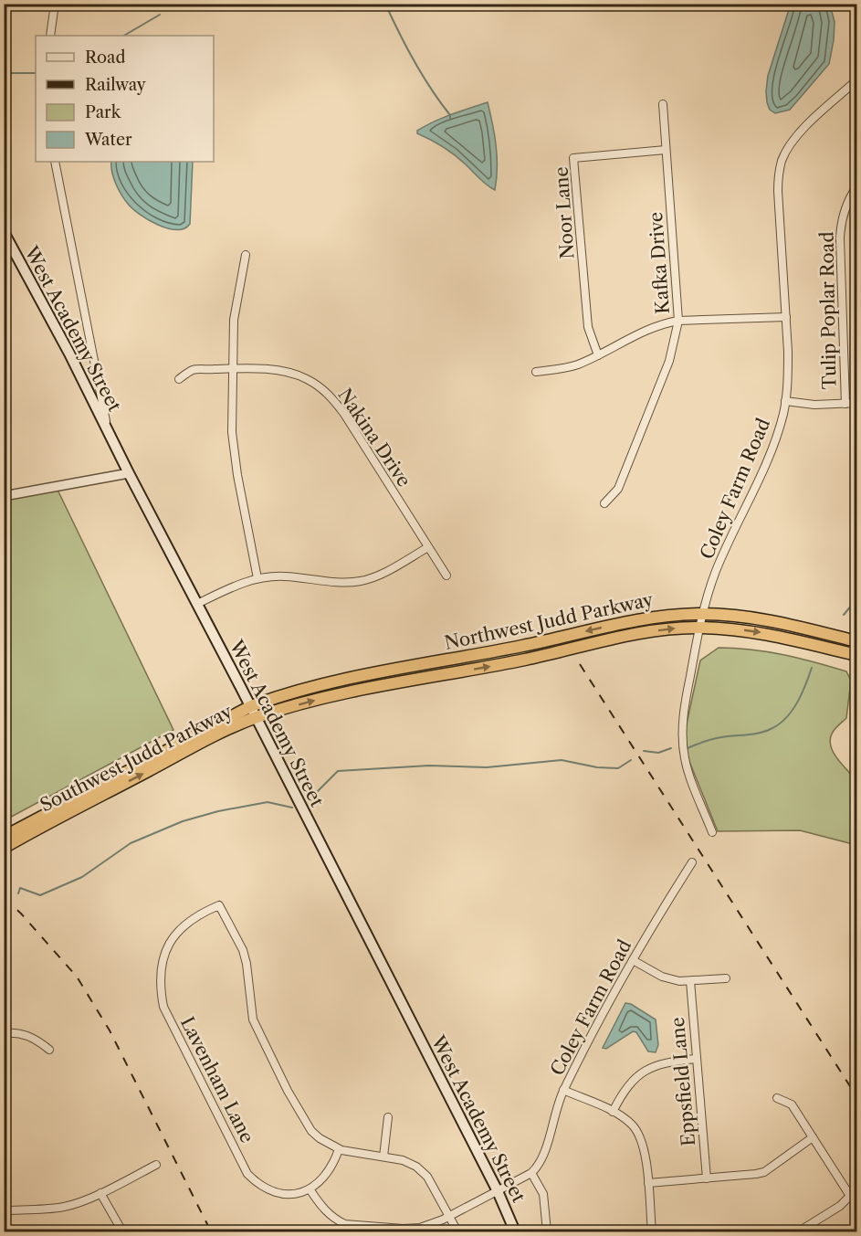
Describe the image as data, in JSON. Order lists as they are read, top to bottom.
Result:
{
  "streets": {
    "highway": ["Northwest Judd Parkway", "Southwest Judd Parkway"],
    "main road": ["West Academy Street"],
    "street": [
      "Noor Lane",
      "Kafka Drive",
      "Tulip Poplar Road",
      "Nakina Drive",
      "Coley Farm Road",
      "Lavenham Lane",
      "Eppsfield Lane"
    ]
  },
  "crossings": [
    ["Noor Lane", "Kafka Drive"],
    ["West Academy Street", "Northwest Judd Parkway"],
    ["West Academy Street", "Southwest Judd Parkway"],
    ["Coley Farm Road", "Northwest Judd Parkway"],
    ["Northwest Judd Parkway", "Southwest Judd Parkway"]
  ],
  "legend": [
    "Road",
    "Railway",
    "Park",
    "Water"
  ]
}
